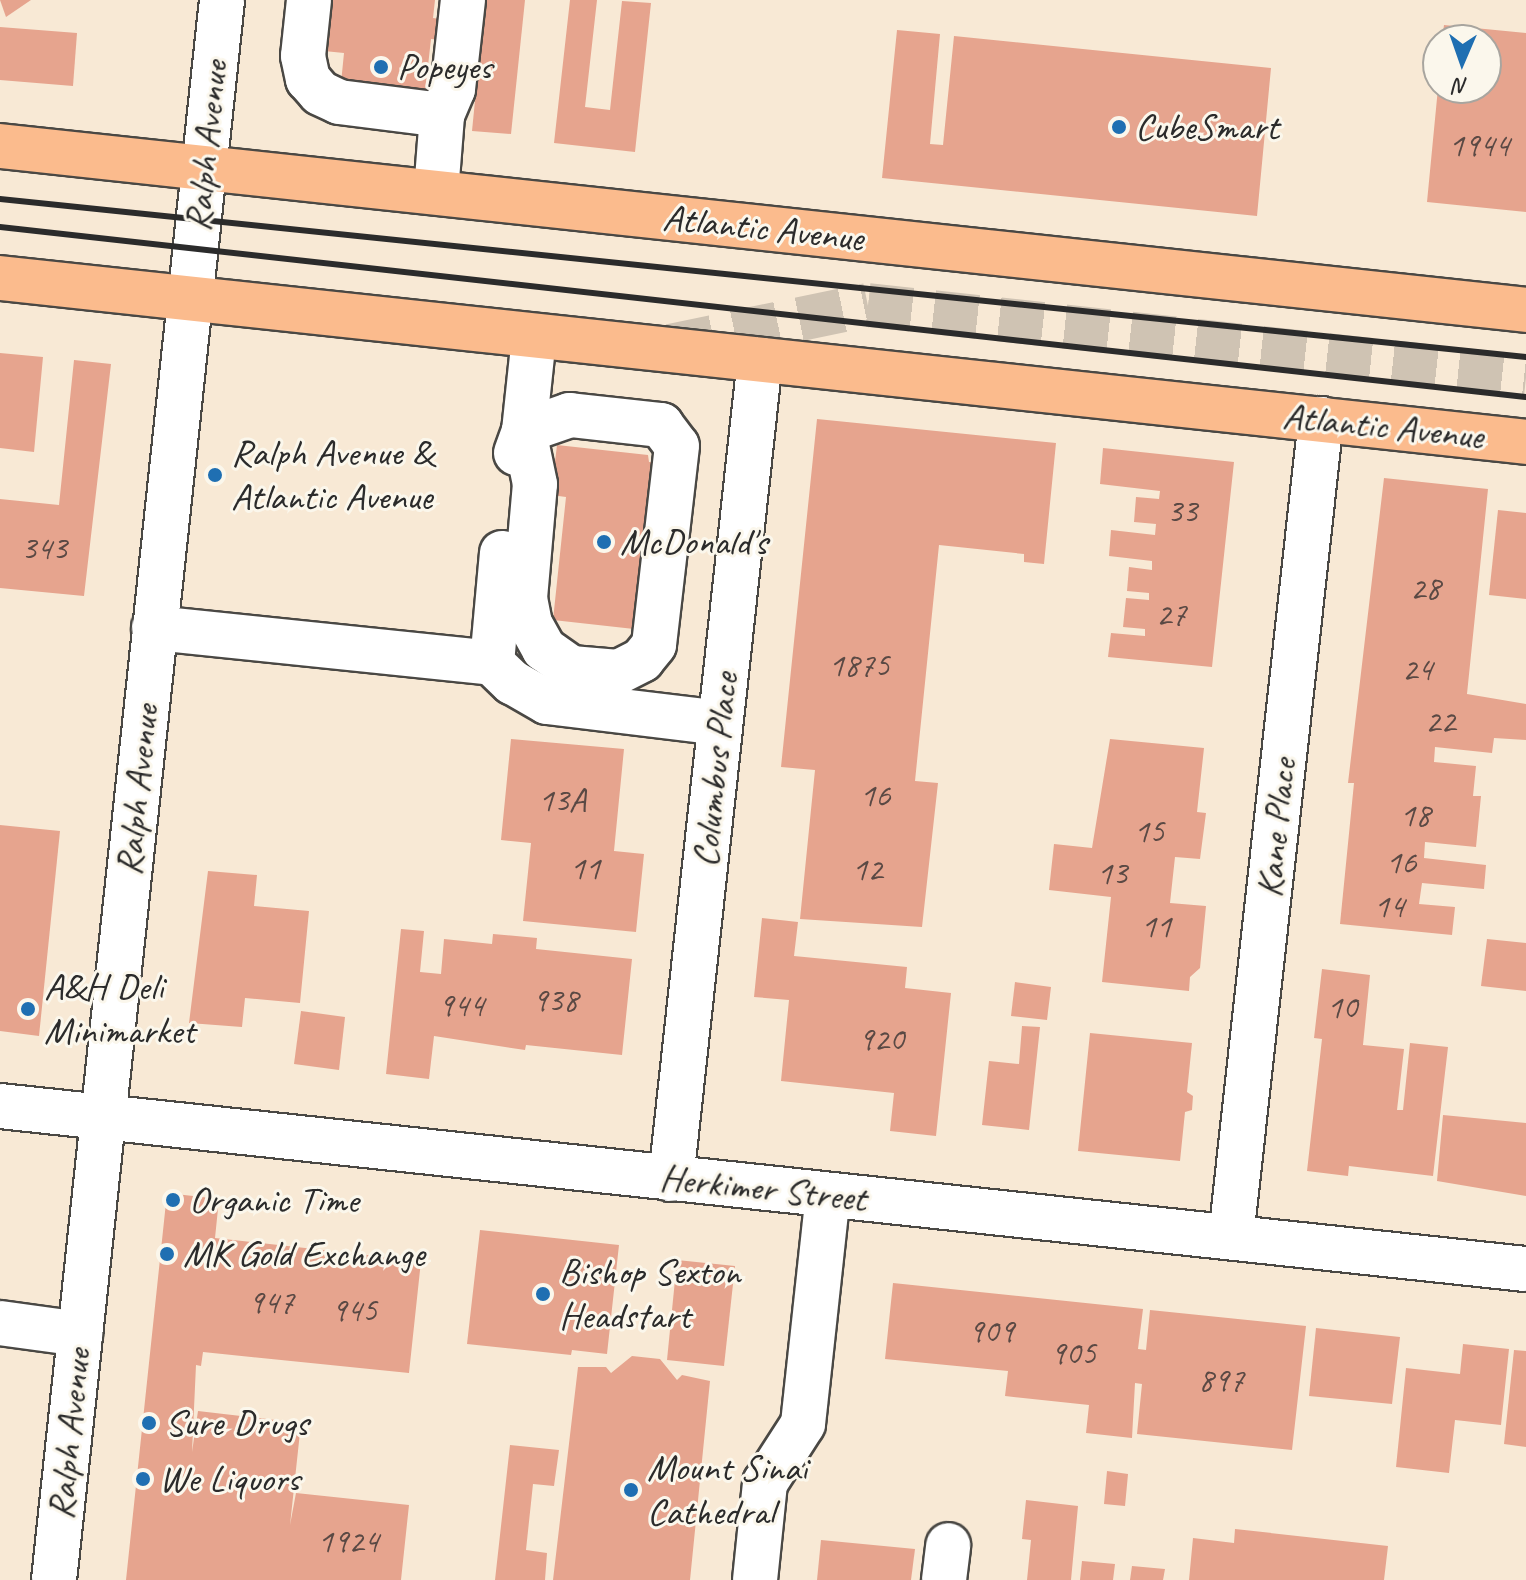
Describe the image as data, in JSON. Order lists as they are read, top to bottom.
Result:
{
  "streets": {
    "main road": ["Atlantic Avenue"],
    "street": [
      "Ralph Avenue",
      "Columbus Place",
      "Kane Place",
      "Herkimer Street"
    ]
  },
  "crossings": [
    ["Ralph Avenue", "Atlantic Avenue"],
    ["Ralph Avenue", "Herkimer Street"],
    ["Atlantic Avenue", "Columbus Place"],
    ["Atlantic Avenue", "Kane Place"],
    ["Columbus Place", "Herkimer Street"],
    ["Kane Place", "Herkimer Street"]
  ],
  "places": [
    "Popeyes",
    "CubeSmart",
    "Ralph Avenue & Atlantic Avenue",
    "McDonald's",
    "A&H Deli Minimarket",
    "Organic Time",
    "MK Gold Exchange",
    "Bishop Sexton Headstart",
    "Sure Drugs",
    "We Liquors",
    "Mount Sinai Cathedral"
  ],
  "house_numbers": [
    "1944",
    "33",
    "343",
    "28",
    "27",
    "1875",
    "24",
    "22",
    "16",
    "13A",
    "18",
    "15",
    "16",
    "11",
    "12",
    "13",
    "14",
    "11",
    "938",
    "944",
    "10",
    "920",
    "947",
    "945",
    "909",
    "905",
    "897",
    "1924"
  ],
  "north": "bottom"
}
